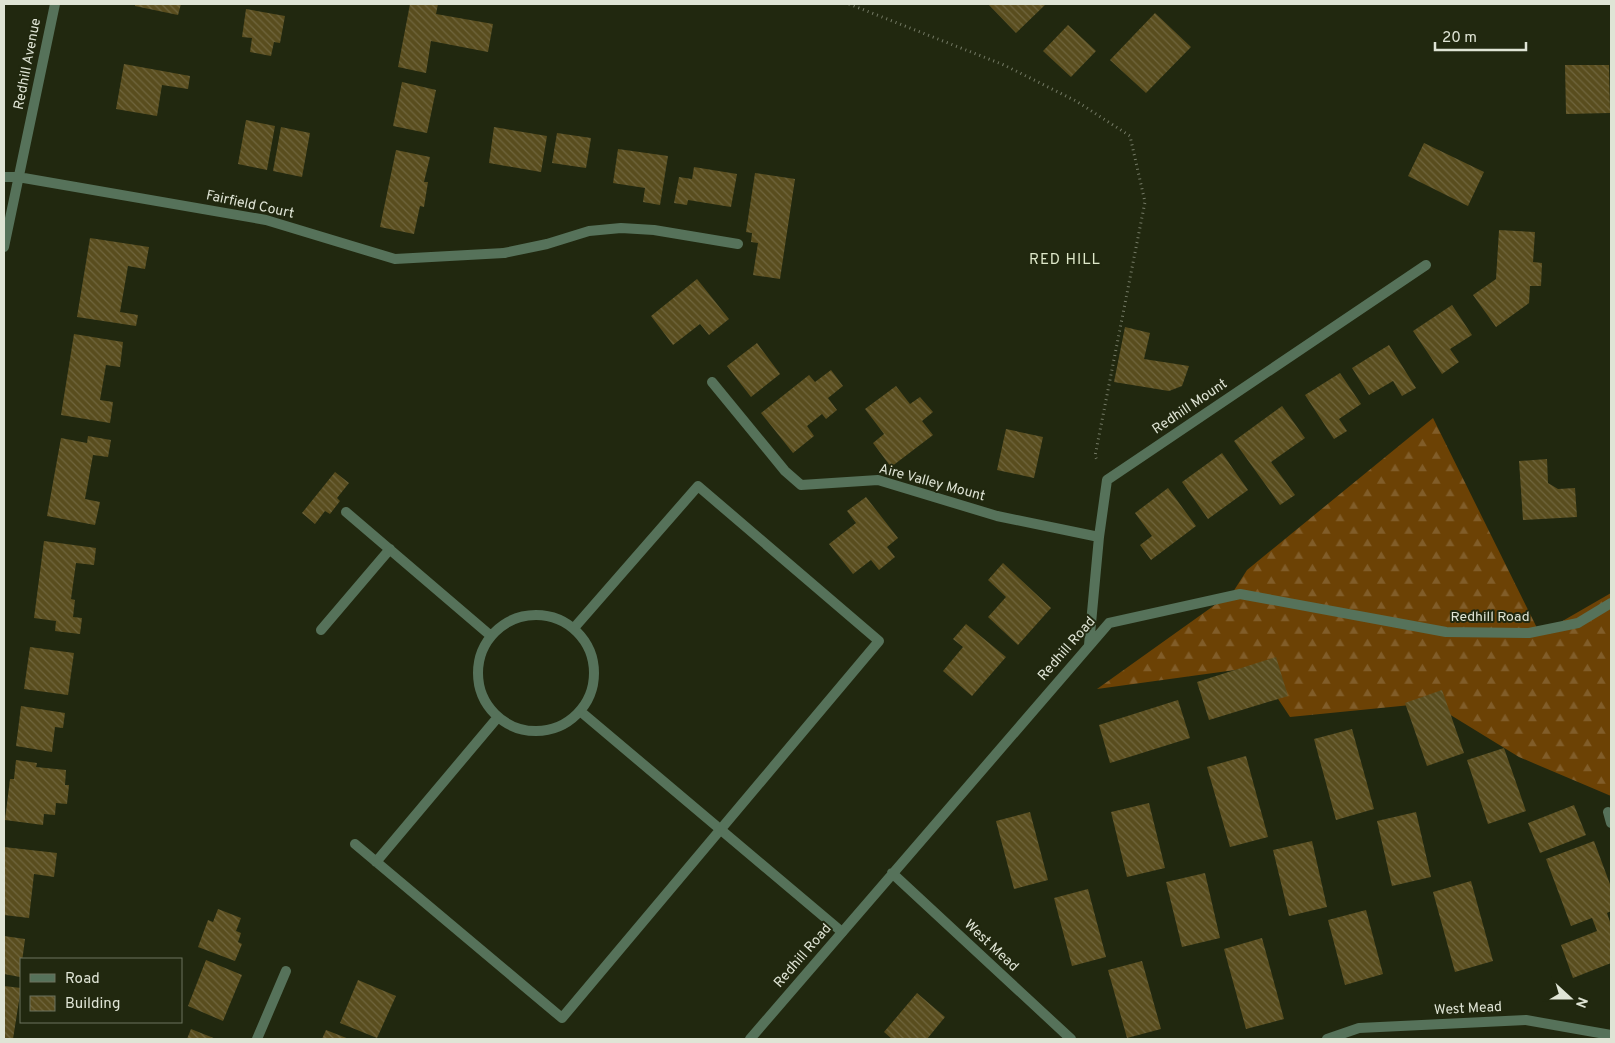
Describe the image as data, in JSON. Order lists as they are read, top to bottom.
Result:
{
  "streets": {
    "street": [
      "Redhill Avenue",
      "Fairfield Court",
      "Redhill Mount",
      "Aire Valley Mount",
      "Redhill Road",
      "West Mead"
    ]
  },
  "crossings": [
    ["Redhill Avenue", "Fairfield Court"],
    ["Redhill Road", "West Mead"]
  ],
  "districts": ["RED HILL"],
  "legend": ["Road", "Building"],
  "scale_bar": "20 m",
  "north": "right"
}
